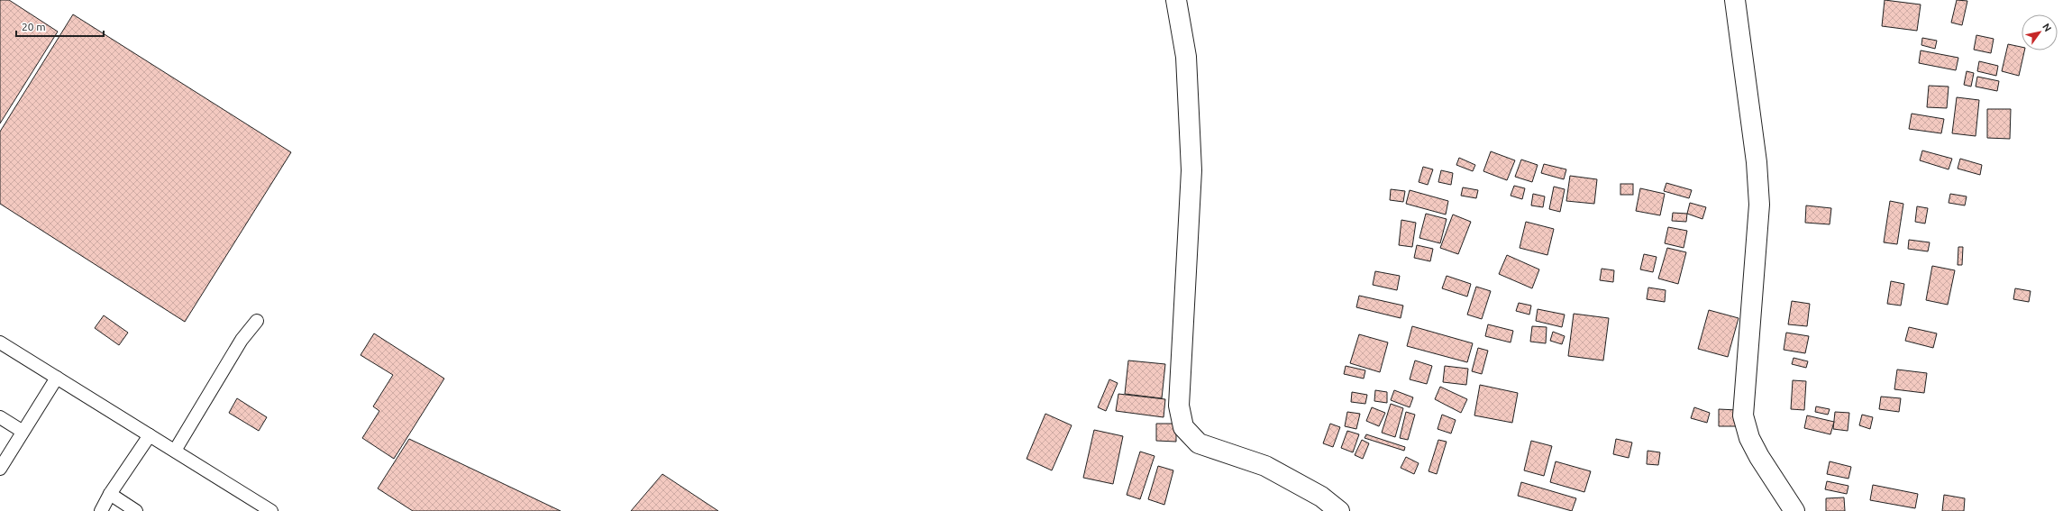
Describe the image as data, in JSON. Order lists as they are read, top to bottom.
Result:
{
  "scale_bar": "20 m",
  "north": "top right"
}
